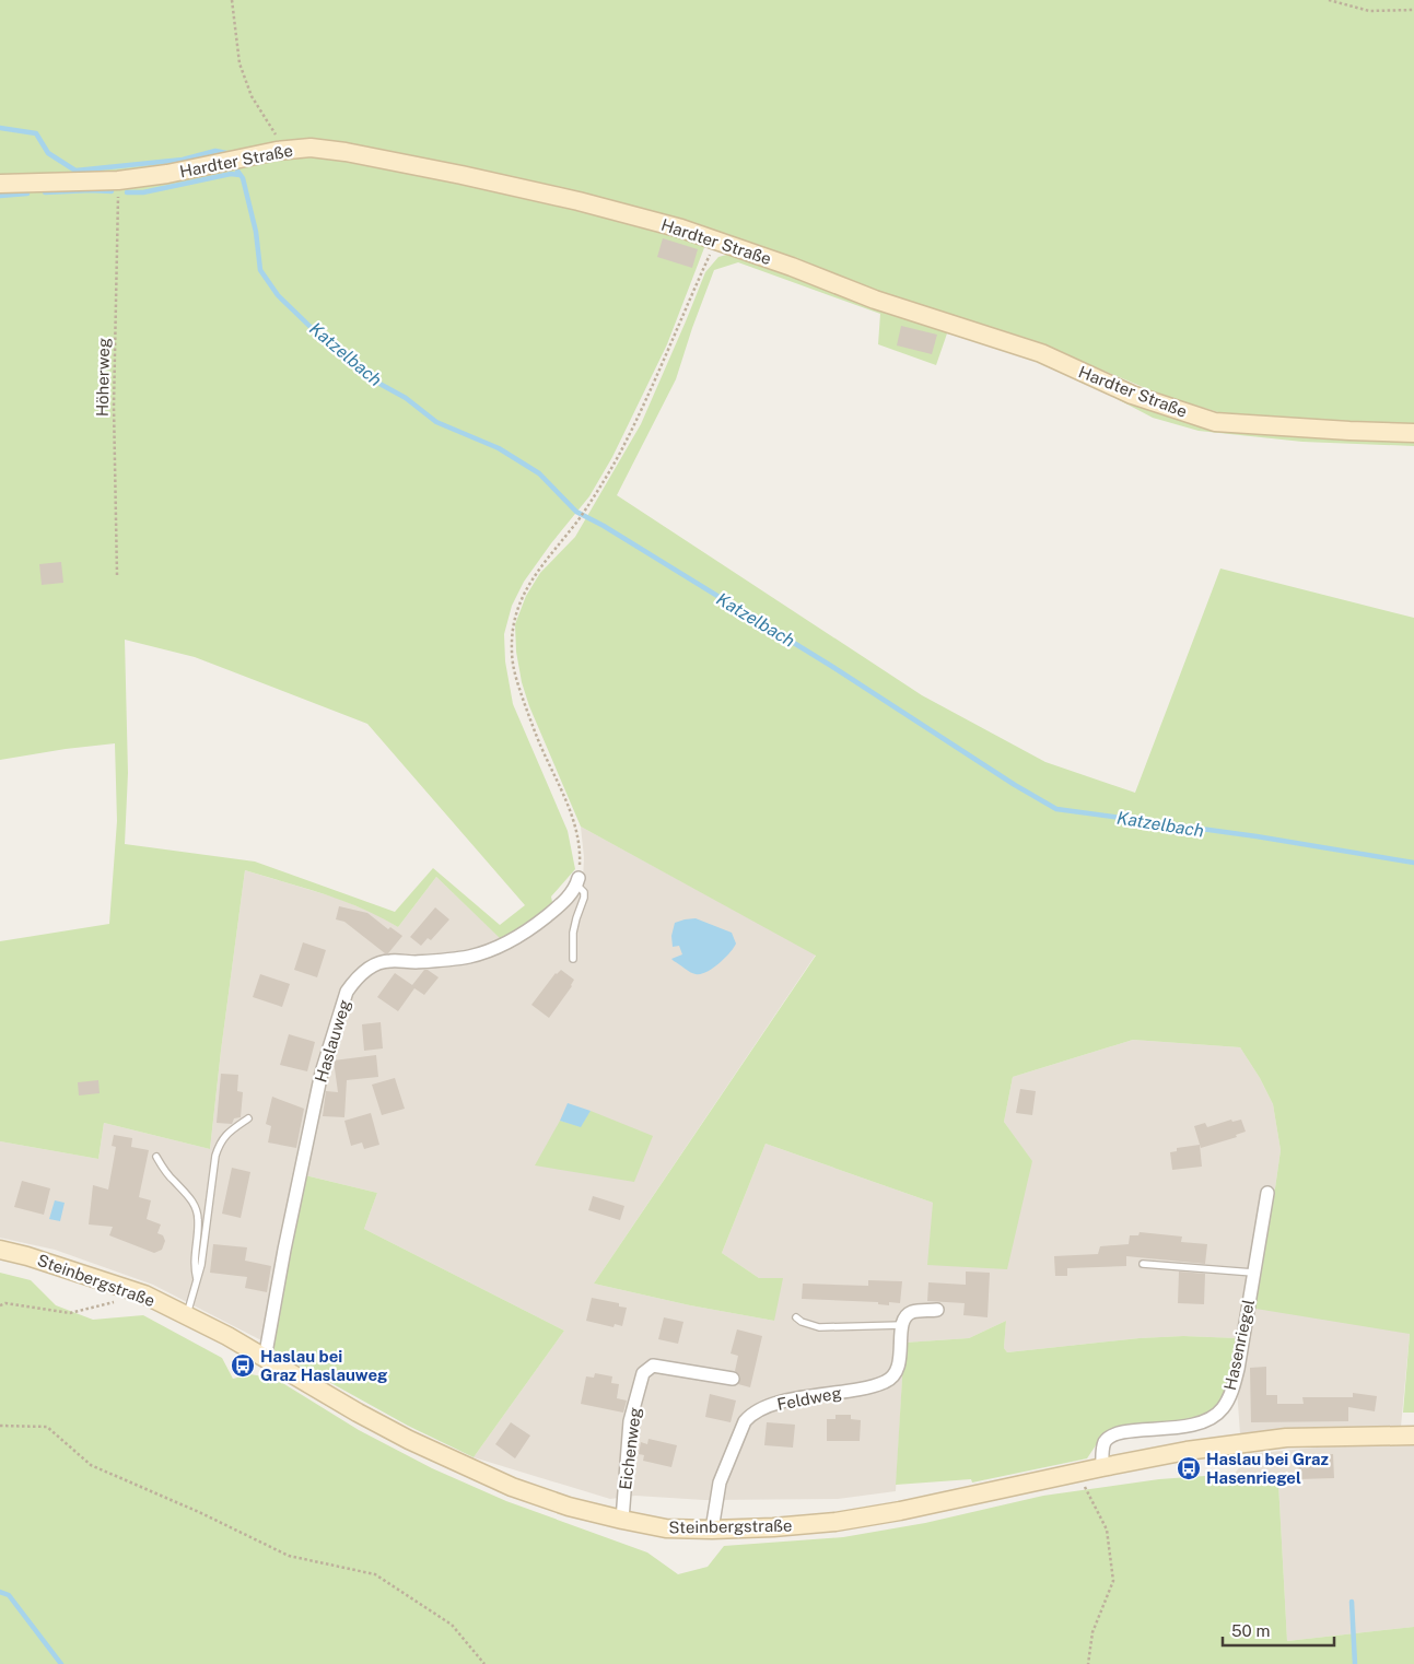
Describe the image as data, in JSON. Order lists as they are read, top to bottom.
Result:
{
  "streets": {
    "main road": ["Hardter Straße", "Steinbergstraße"],
    "street": [
      "Haslauweg",
      "Hasenriegel",
      "Feldweg",
      "Eichenweg"
    ],
    "path": ["Höherweg"]
  },
  "crossings": [
    ["Hardter Straße", "Höherweg"],
    ["Haslauweg", "Steinbergstraße"],
    ["Steinbergstraße", "Hasenriegel"],
    ["Steinbergstraße", "Feldweg"],
    ["Steinbergstraße", "Eichenweg"]
  ],
  "water": ["Katzelbach"],
  "places": {
    "bus stop": ["Haslau bei Graz Haslauweg", "Haslau bei Graz Hasenriegel"]
  },
  "scale_bar": "50 m"
}
